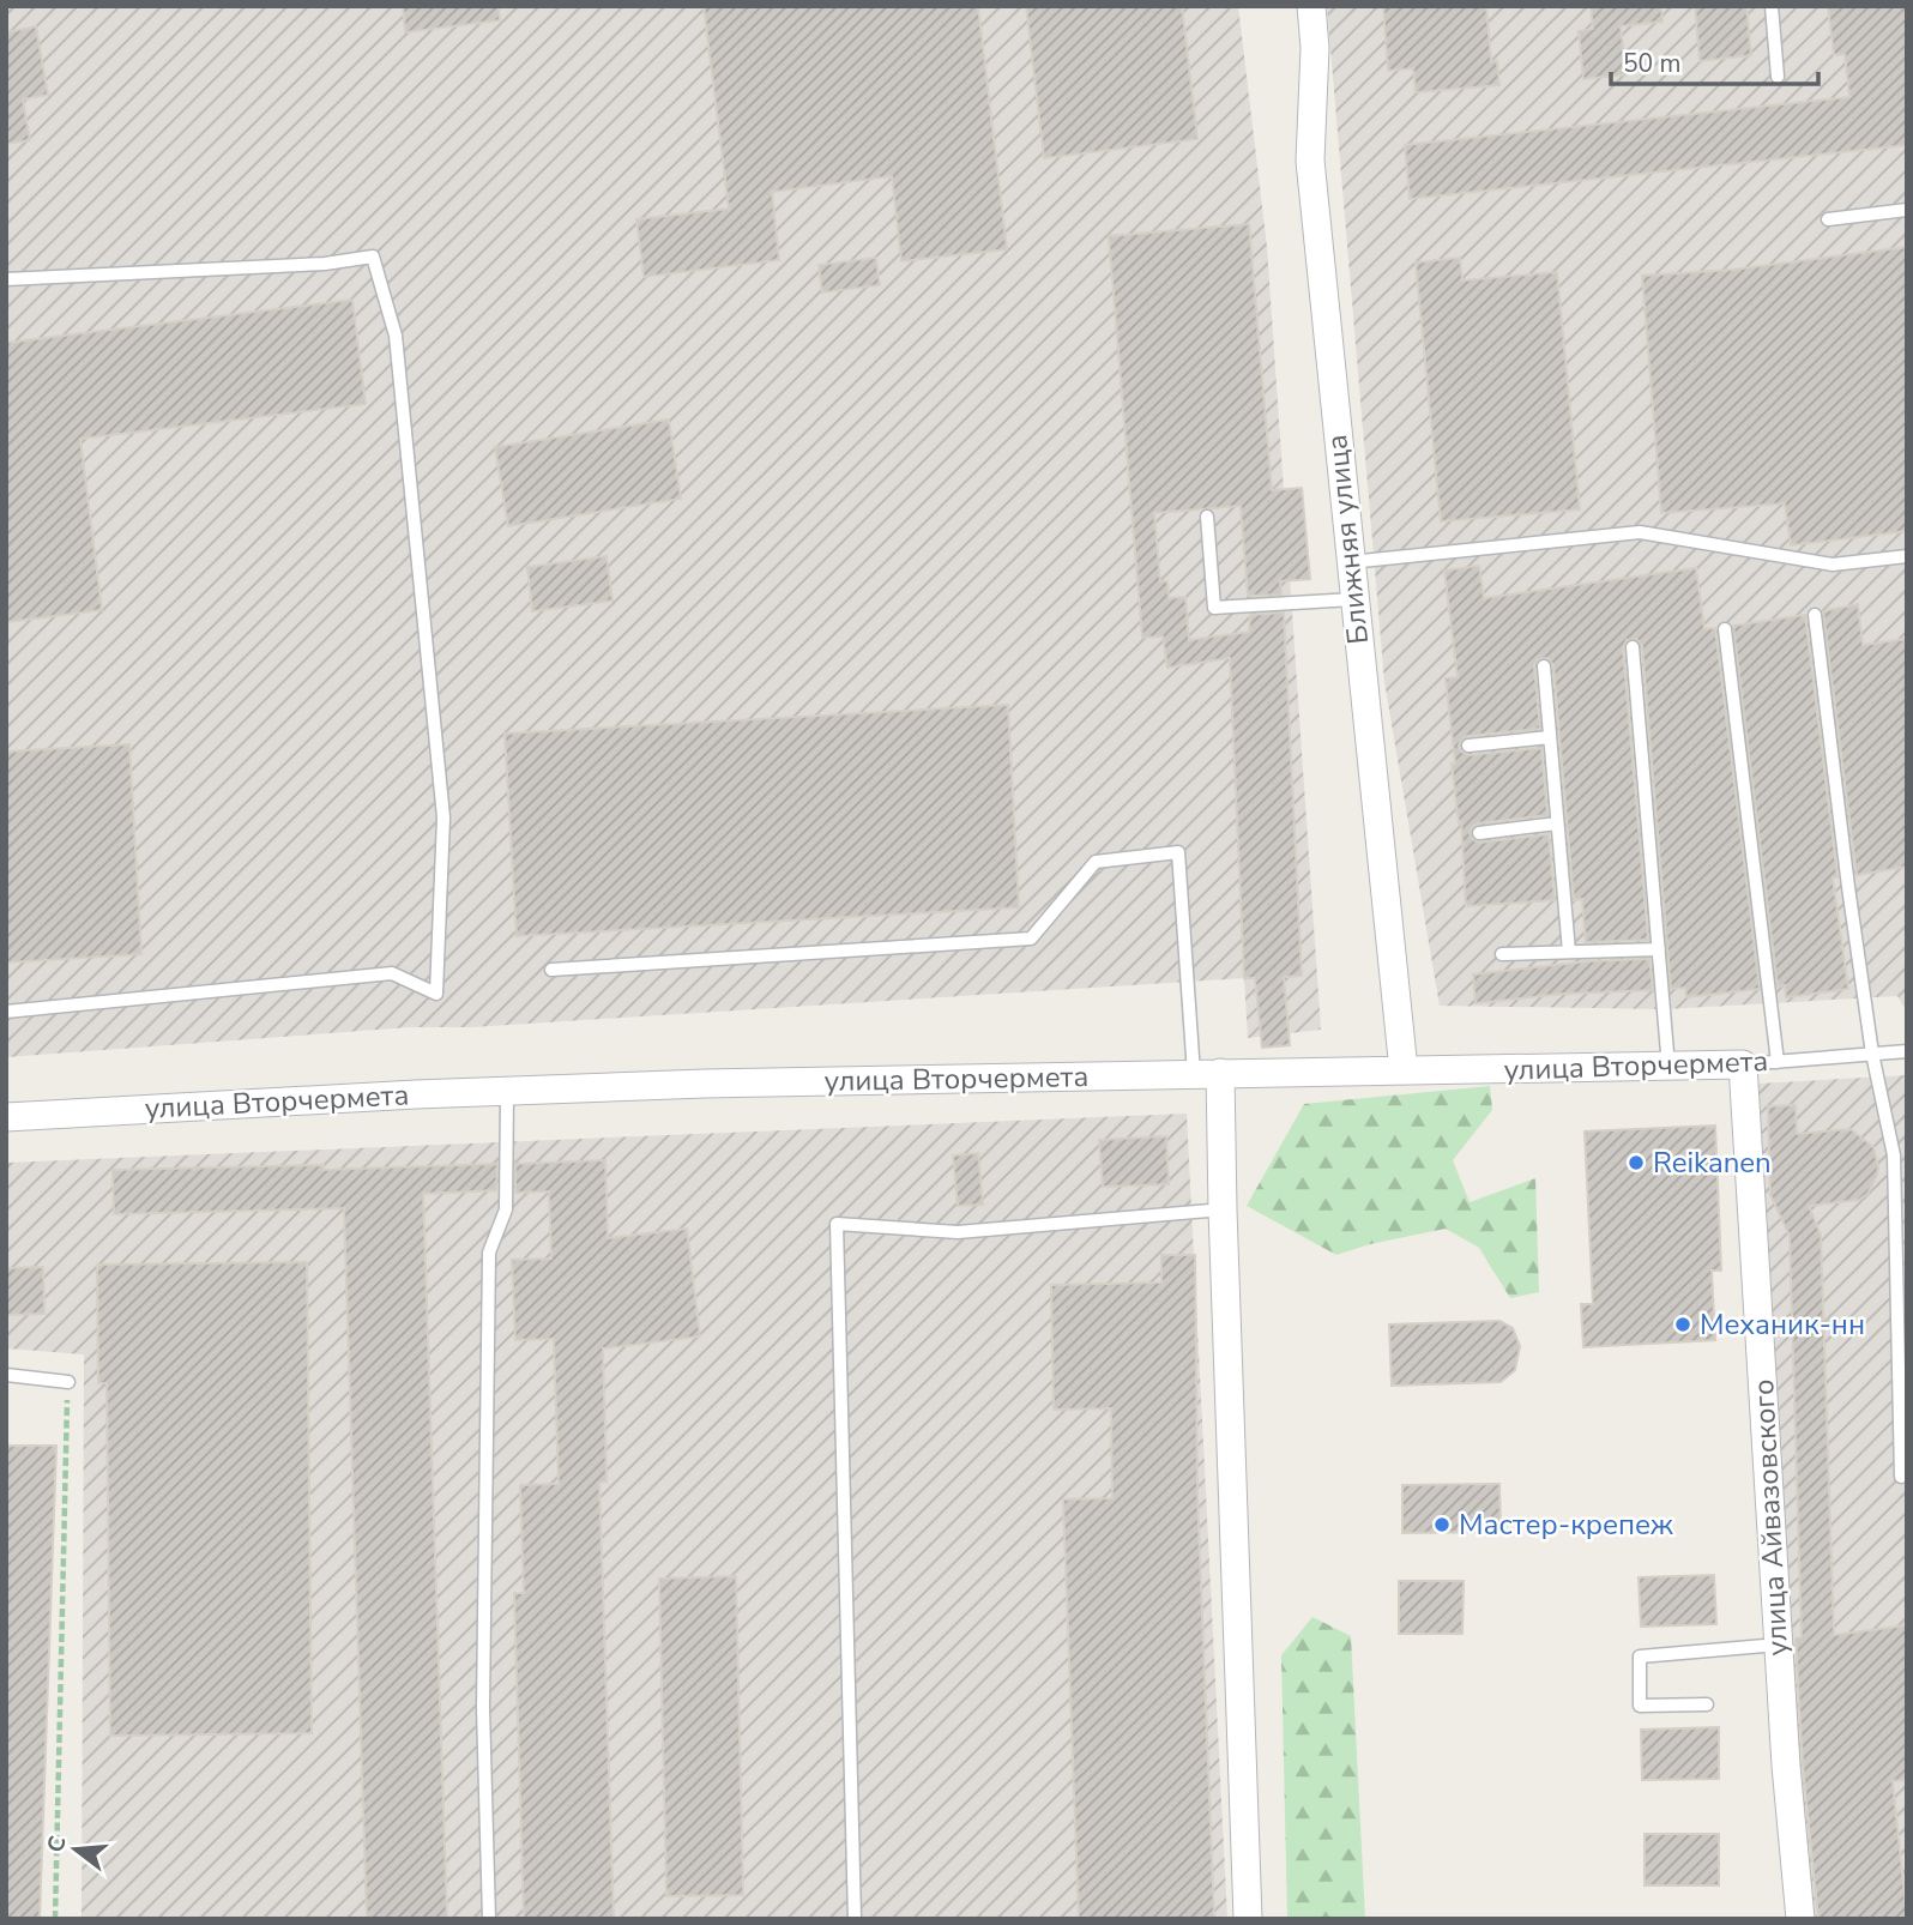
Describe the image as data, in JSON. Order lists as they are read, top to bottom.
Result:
{
  "streets": {
    "street": ["Ближняя улица", "улица Вторчермета", "улица Айвазовского"]
  },
  "crossings": [
    ["Ближняя улица", "улица Вторчермета"],
    ["улица Вторчермета", "улица Айвазовского"]
  ],
  "places": ["Reikanen", "Механик-нн", "Мастер-крепеж"],
  "scale_bar": "50 m",
  "north": "left"
}
